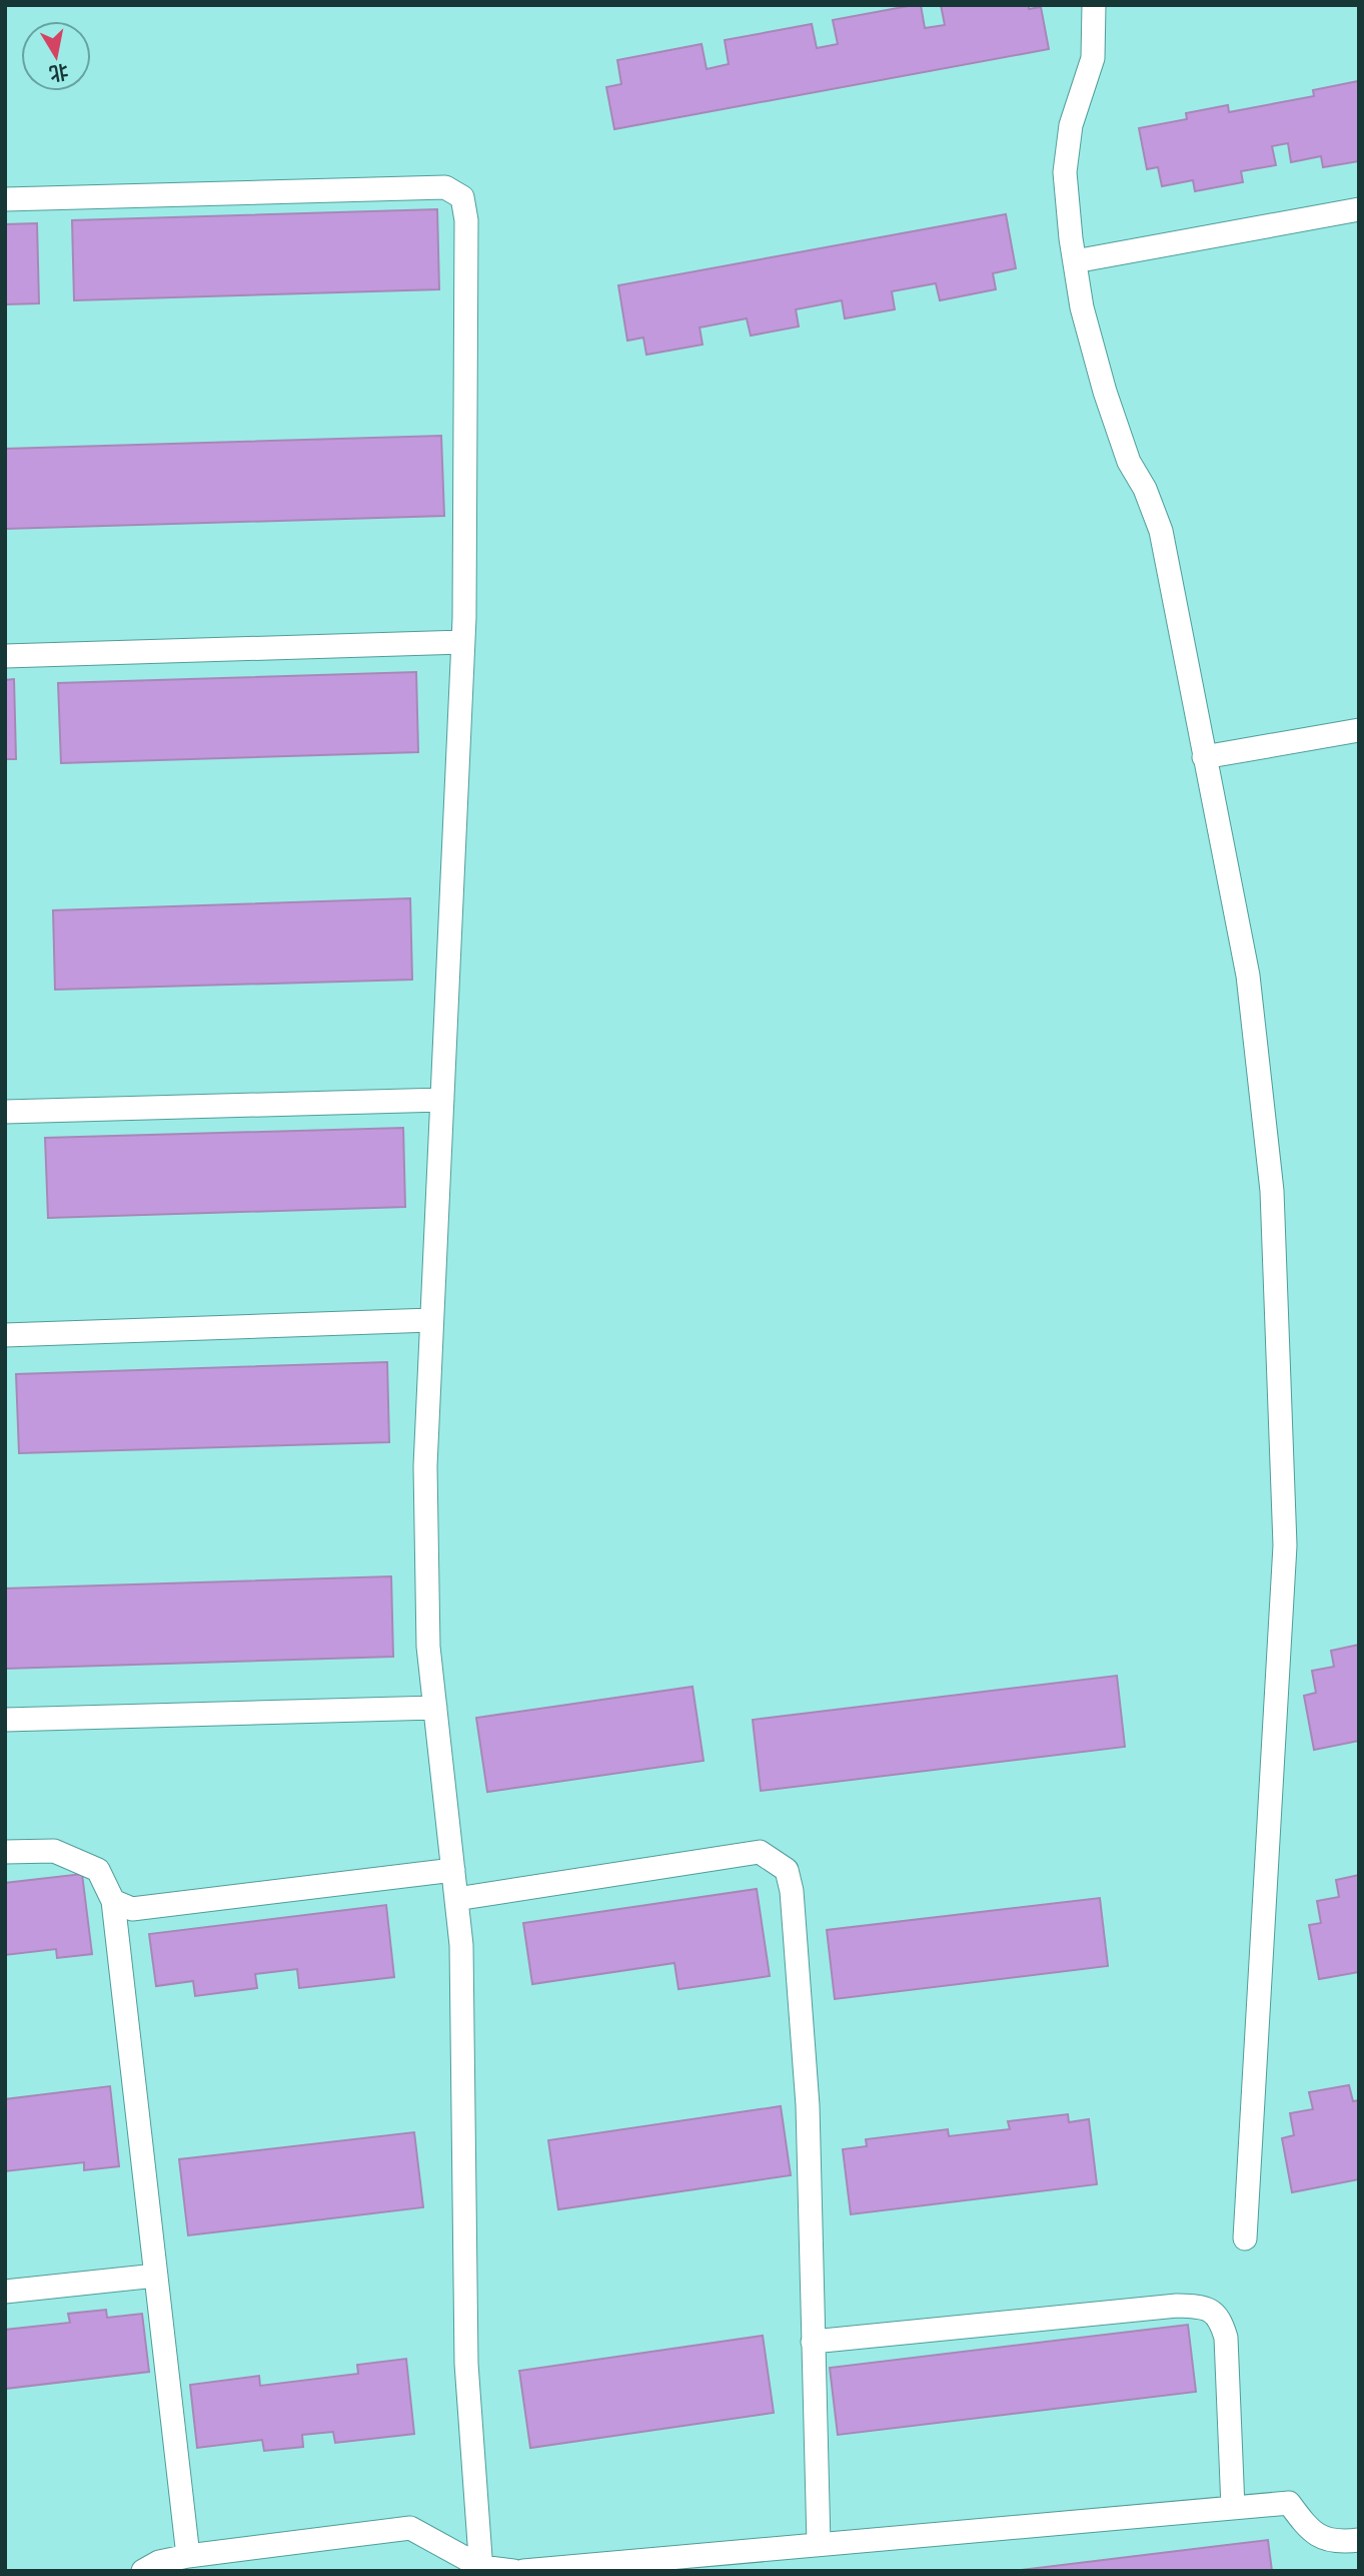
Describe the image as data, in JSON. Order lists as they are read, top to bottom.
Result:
{
  "north": "bottom"
}
